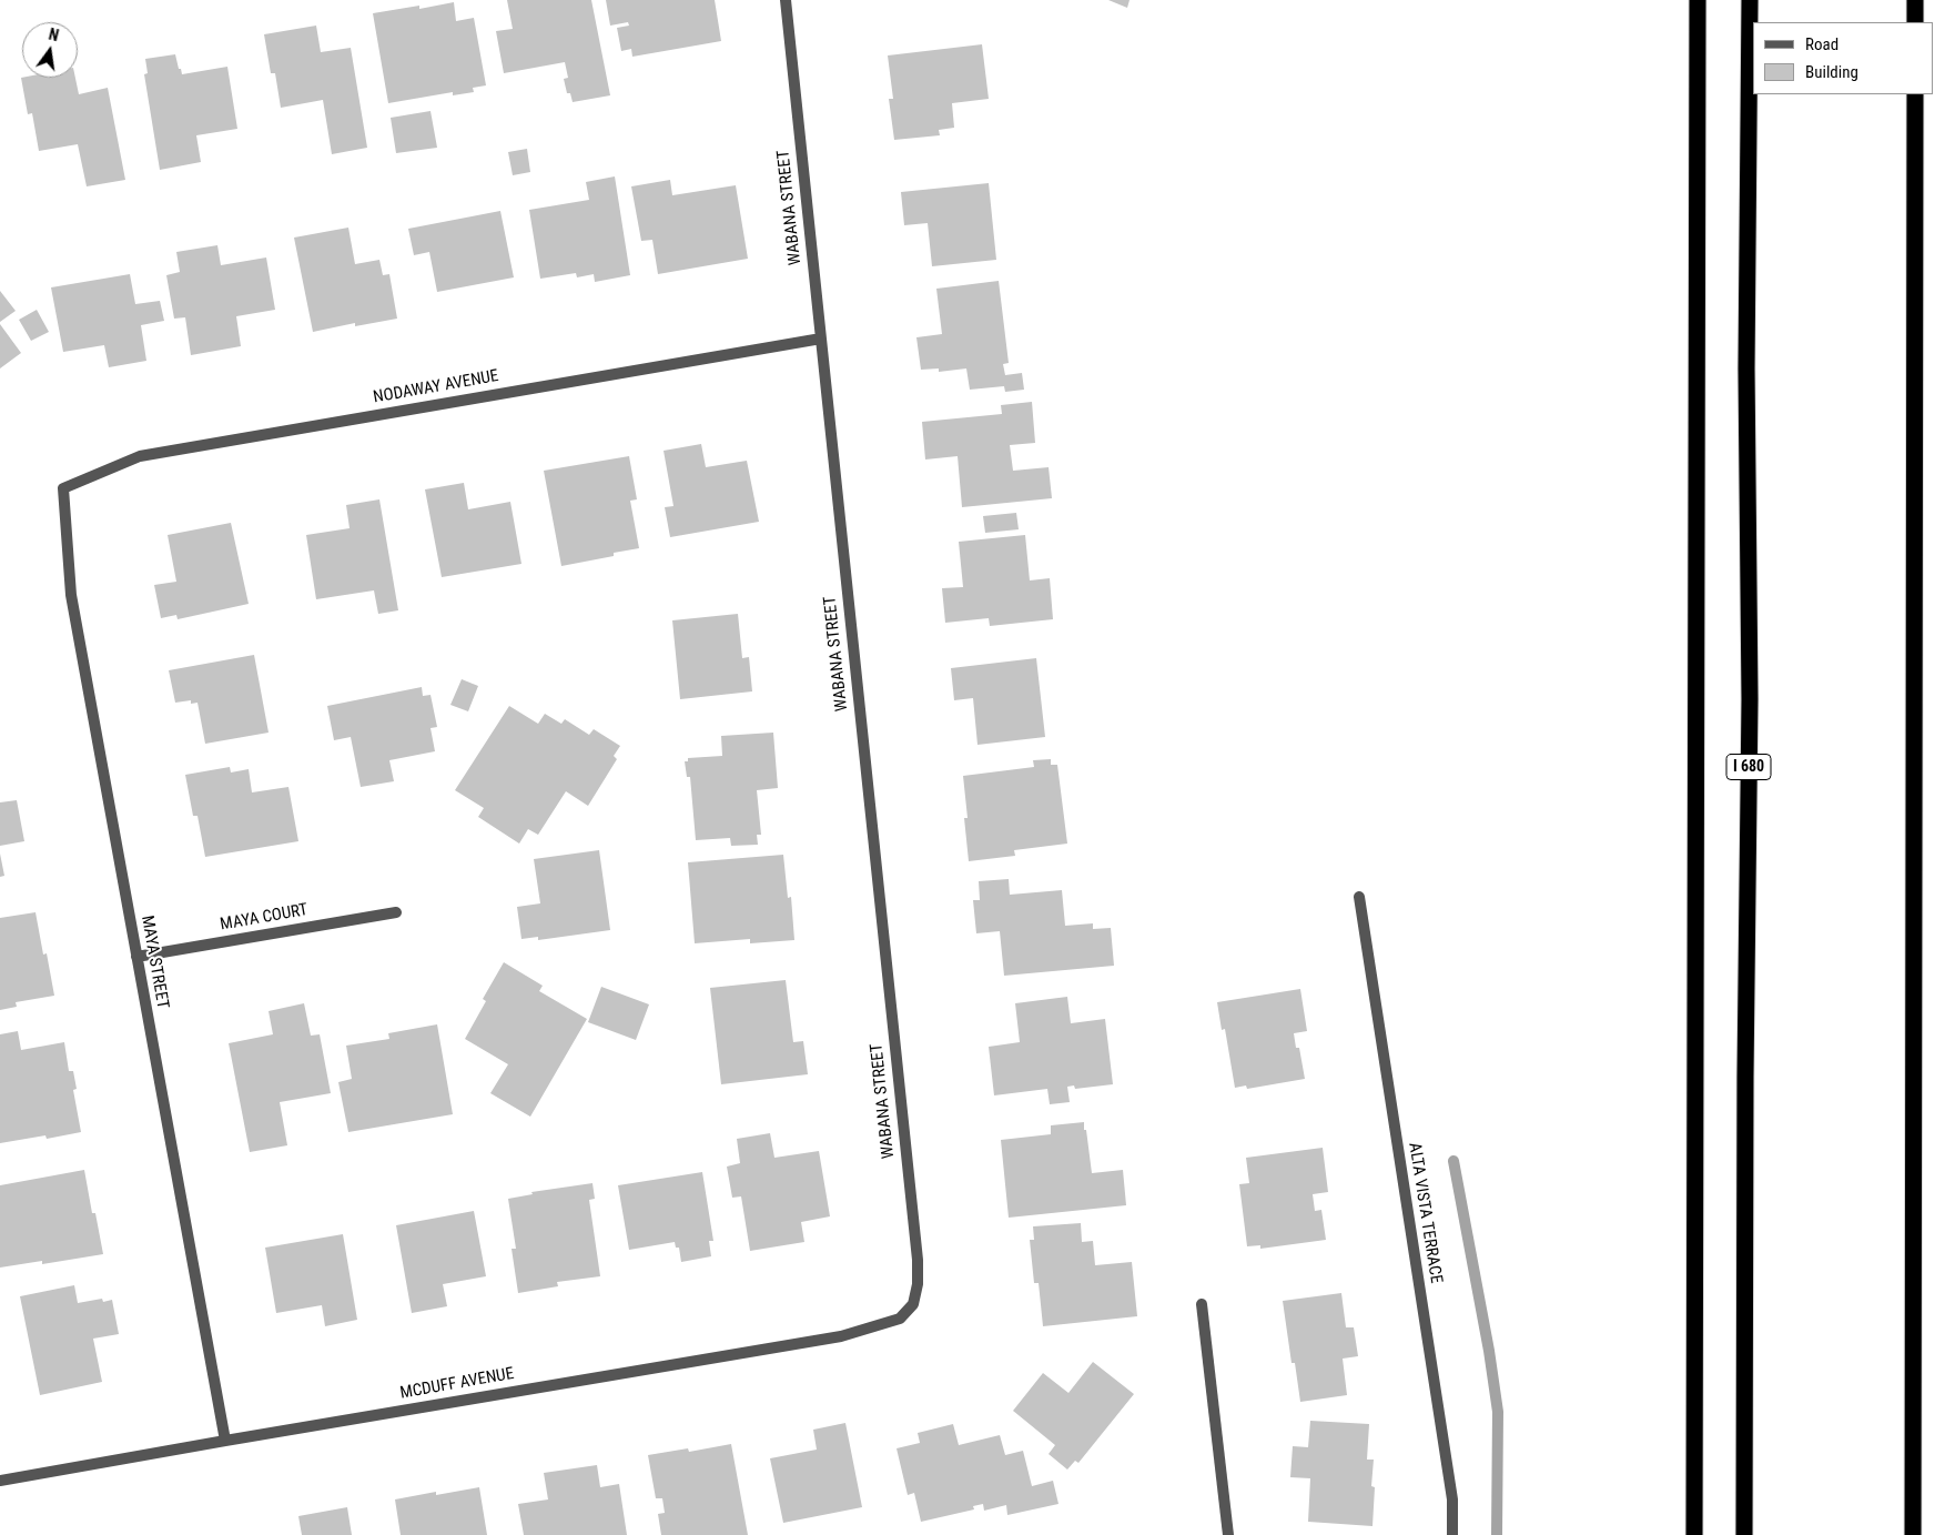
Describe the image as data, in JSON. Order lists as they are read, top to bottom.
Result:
{
  "streets": {
    "highway": ["I 680"],
    "street": [
      "WABANA STREET",
      "NODAWAY AVENUE",
      "MAYA COURT",
      "MAYA STREET",
      "ALTA VISTA TERRACE",
      "MCDUFF AVENUE"
    ]
  },
  "crossings": [
    ["WABANA STREET", "NODAWAY AVENUE"],
    ["WABANA STREET", "MCDUFF AVENUE"],
    ["NODAWAY AVENUE", "MAYA STREET"],
    ["MAYA COURT", "MAYA STREET"],
    ["MAYA STREET", "MCDUFF AVENUE"]
  ],
  "legend": ["Road", "Building"],
  "north": "top"
}
